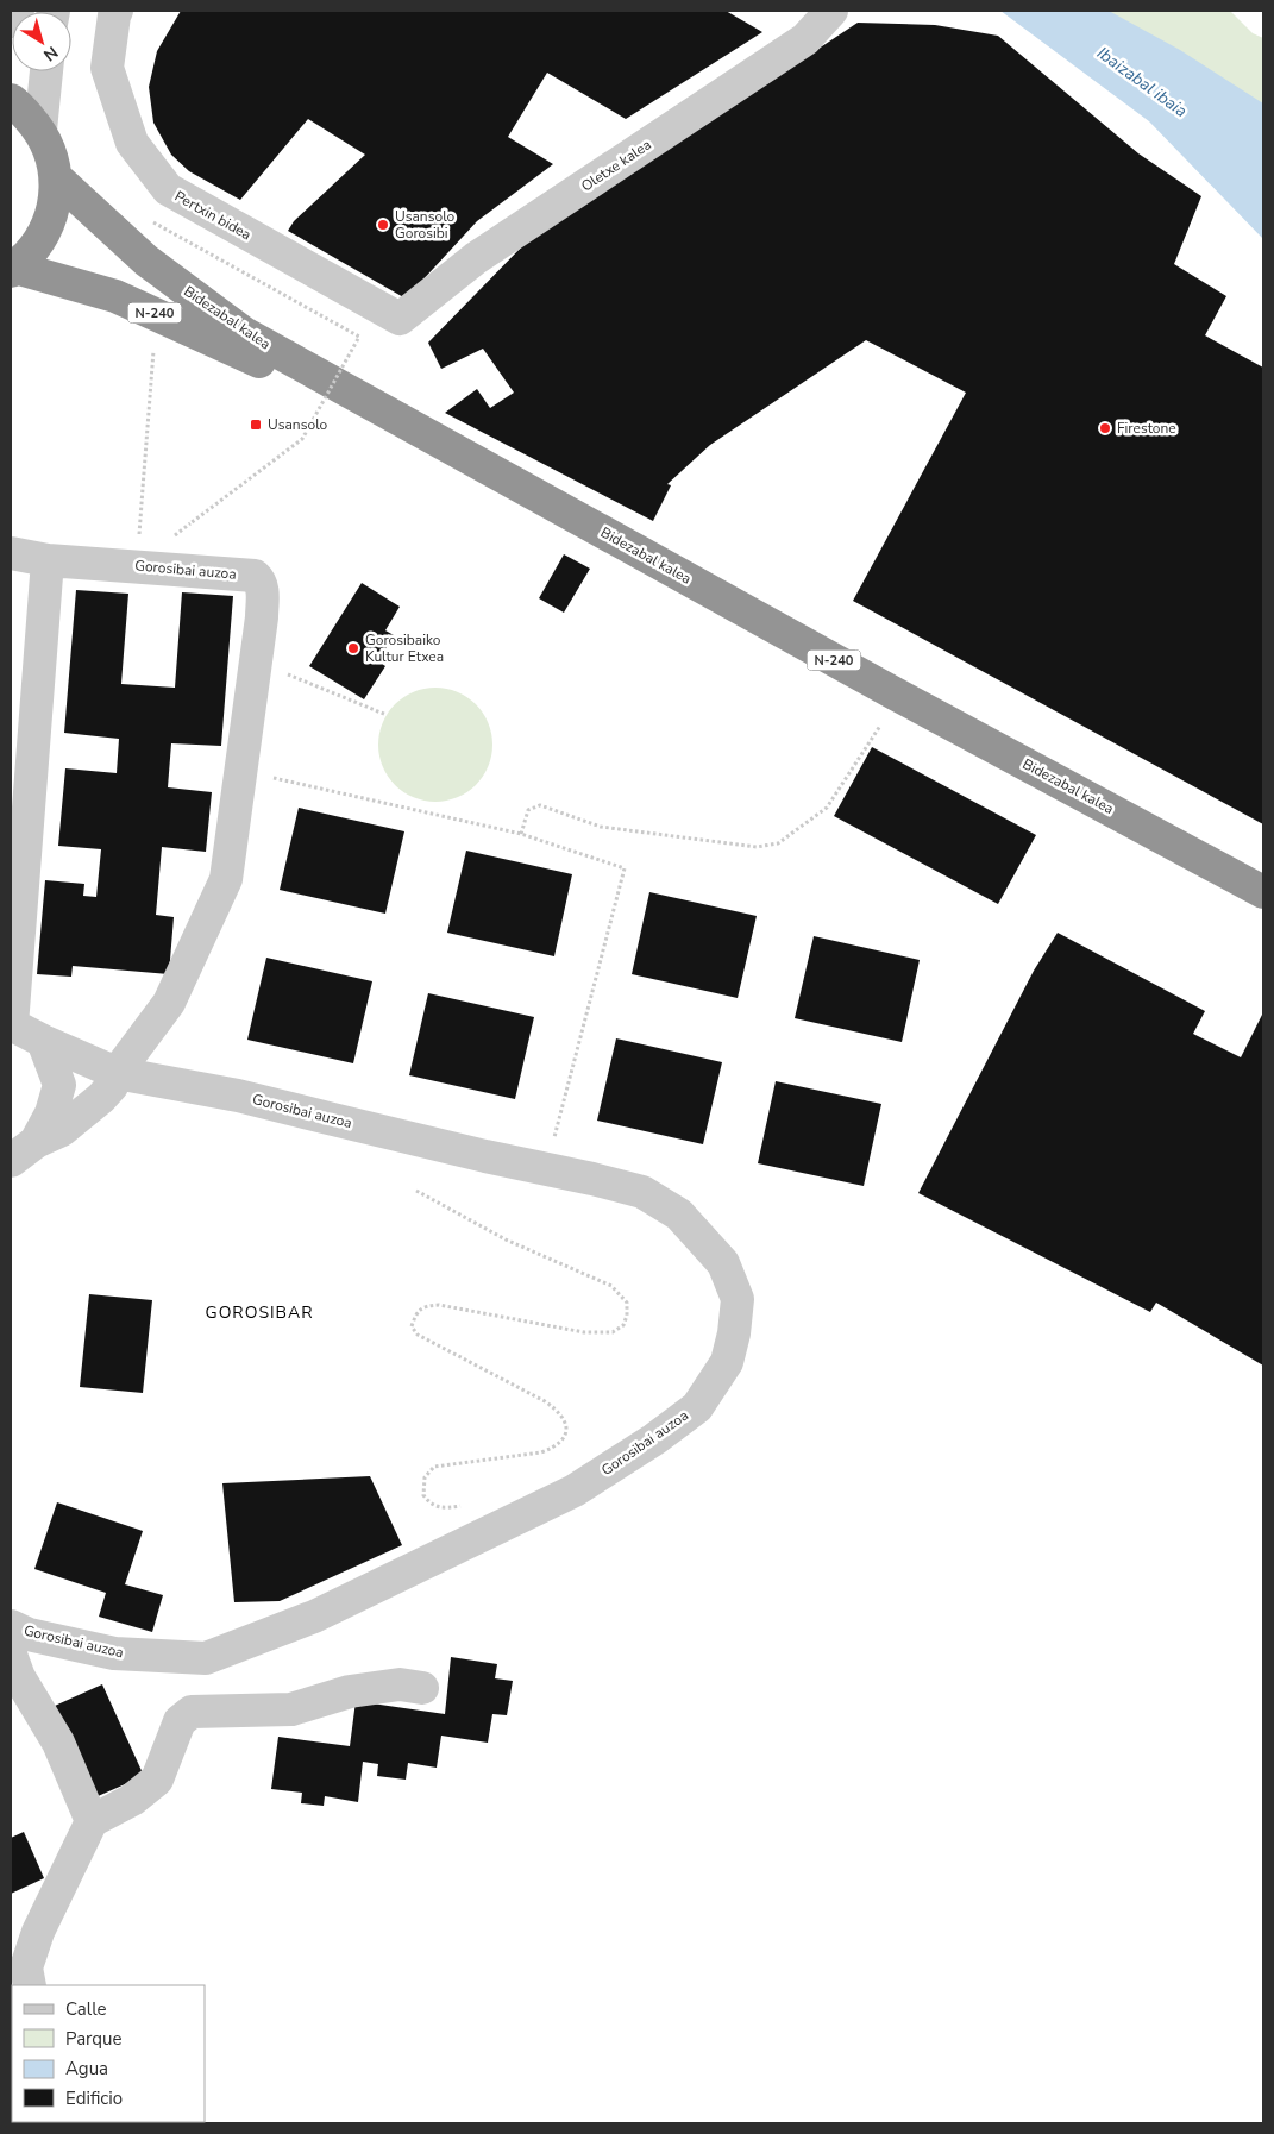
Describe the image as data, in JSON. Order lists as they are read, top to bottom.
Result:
{
  "streets": {
    "highway": ["N-240", "Bidezabal kalea"],
    "street": ["Oletxe kalea", "Pertxin bidea", "Gorosibai auzoa"]
  },
  "crossings": [
    ["Oletxe kalea", "Pertxin bidea"],
    ["N-240", "Bidezabal kalea"]
  ],
  "districts": ["GOROSIBAR"],
  "water": ["Ibaizabal ibaia"],
  "places": {
    "other": ["Usansolo Gorosibi", "Firestone", "Gorosibaiko Kultur Etxea"],
    "transit": ["Usansolo"]
  },
  "legend": [
    "Calle",
    "Parque",
    "Agua",
    "Edificio"
  ],
  "north": "bottom right"
}
